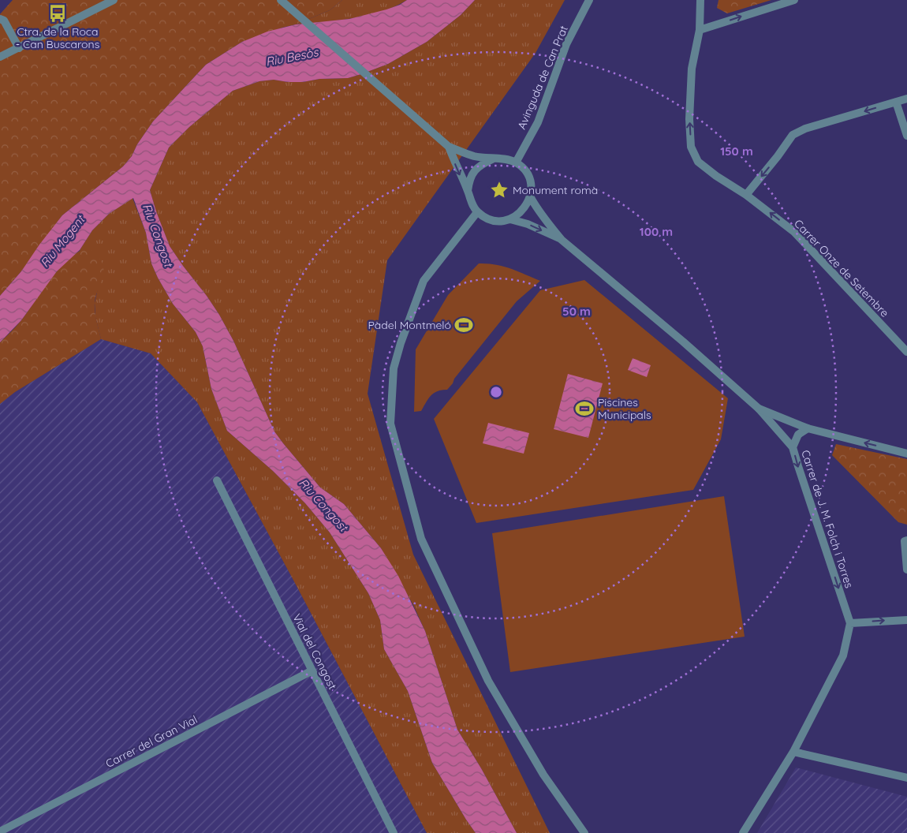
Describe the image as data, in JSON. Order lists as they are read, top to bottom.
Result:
{
  "streets": {
    "street": [
      "Avinguda de Can Prat",
      "Carrer Onze de Setembre",
      "Carrer de J. M. Folch i Torres",
      "Vial del Congost",
      "Carrer del Gran Vial"
    ]
  },
  "crossings": [
    ["Vial del Congost", "Carrer del Gran Vial"]
  ],
  "one_way": ["Carrer Onze de Setembre", "Carrer de J. M. Folch i Torres"],
  "water": ["Riu Besòs", "Riu Congost", "Riu Mogent"],
  "places": {
    "bus stop": ["Ctra. de la Roca - Can Buscarons"],
    "place": ["Monument romà"],
    "sports": ["Pàdel Montmeló", "Piscines Municipals"]
  },
  "rings": ["150 m", "100 m", "50 m"]
}
